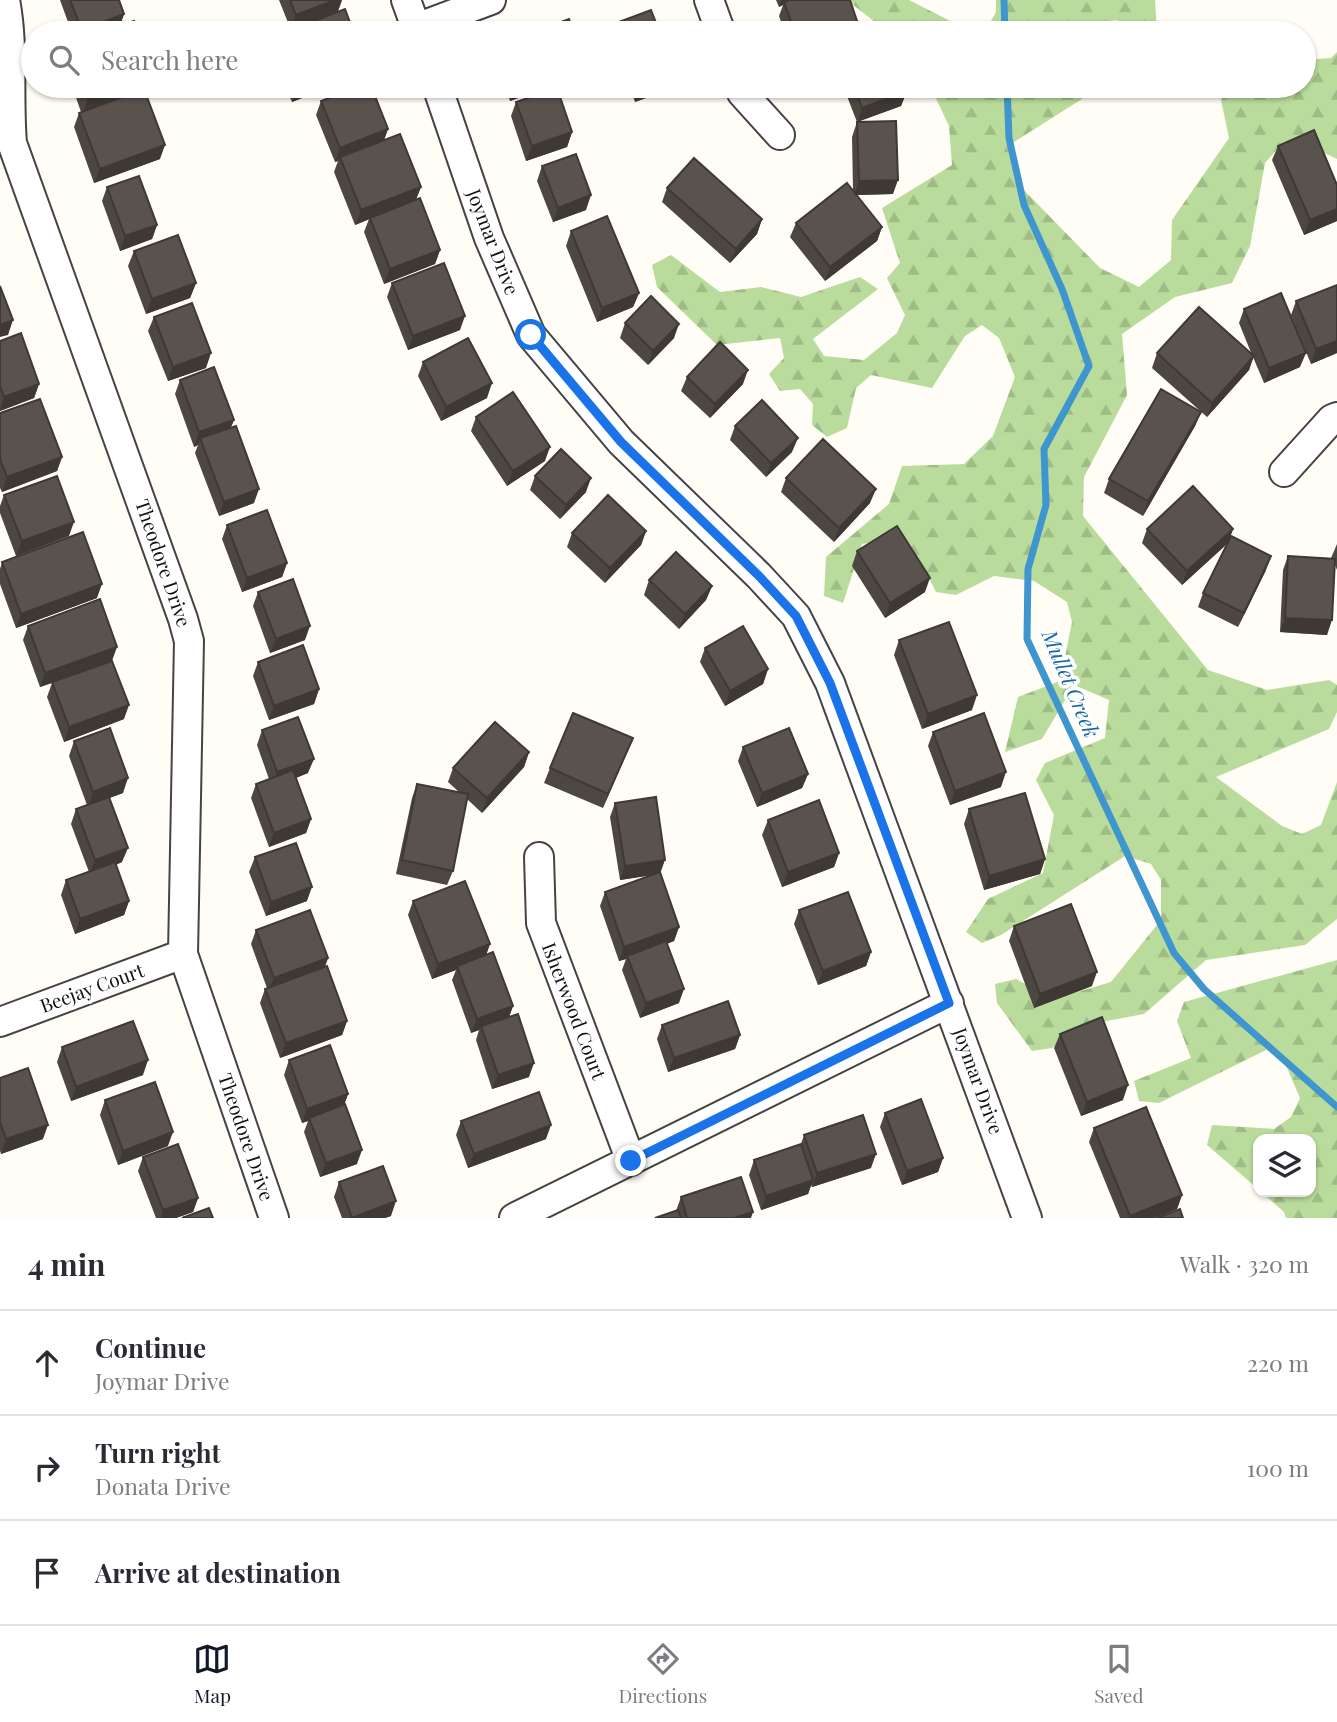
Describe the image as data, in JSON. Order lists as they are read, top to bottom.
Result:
{
  "streets": {
    "street": [
      "Joymar Drive",
      "Theodore Drive",
      "Beejay Court",
      "Isherwood Court"
    ]
  },
  "crossings": [
    ["Theodore Drive", "Beejay Court"]
  ],
  "water": ["Mullet Creek"],
  "page": {
    "search": "Search here",
    "heading": ["4 min", "Walk · 320 m"],
    "list": [
      ["Continue", "Joymar Drive", "220 m"],
      ["Turn right", "Donata Drive", "100 m"],
      "Arrive at destination"
    ],
    "nav": ["Map", "Directions", "Saved"]
  }
}
